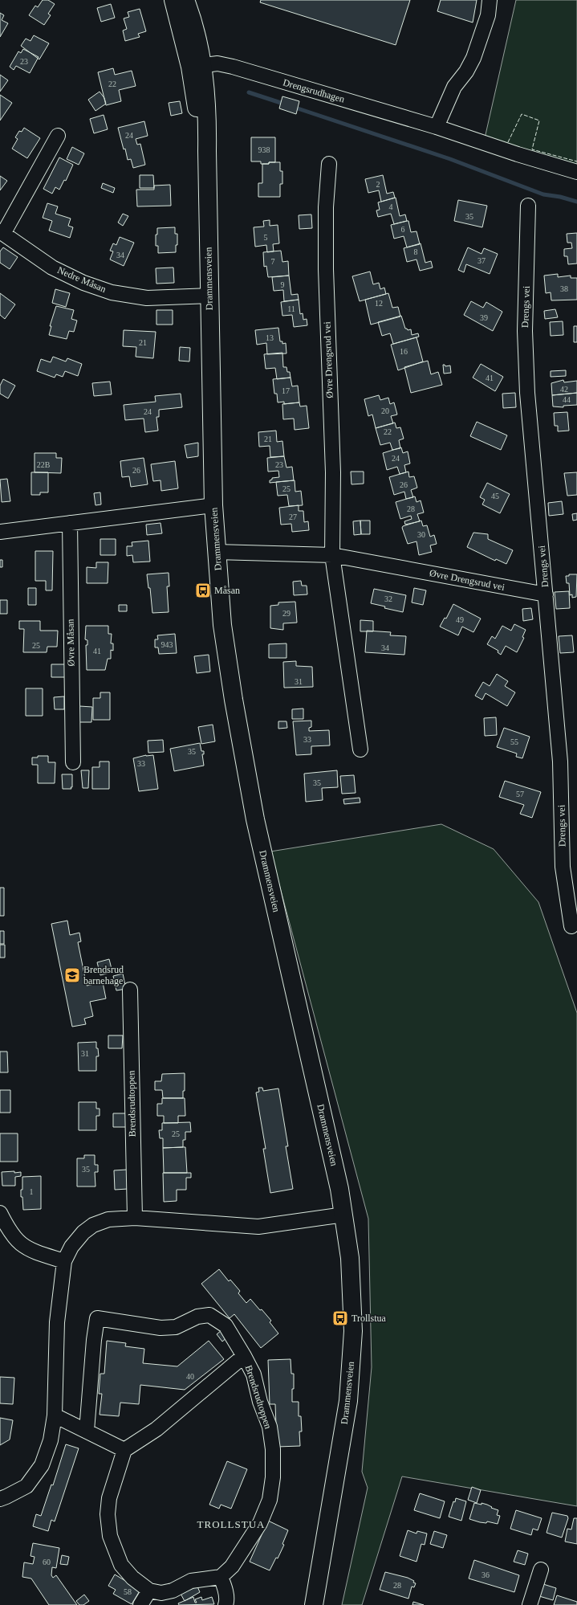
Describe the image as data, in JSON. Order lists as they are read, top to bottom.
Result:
{
  "streets": {
    "main road": ["Drammensveien"],
    "street": [
      "Drengsrudhagen",
      "Nedre Måsan",
      "Drengs vei",
      "Øvre Drengsrud vei",
      "Øvre Måsan",
      "Brendsrudtoppen"
    ]
  },
  "crossings": [
    ["Drengsrudhagen", "Drammensveien"],
    ["Drammensveien", "Nedre Måsan"],
    ["Drammensveien", "Øvre Drengsrud vei"],
    ["Drengs vei", "Øvre Drengsrud vei"]
  ],
  "districts": ["TROLLSTUA"],
  "places": {
    "bus stop": ["Måsan", "Trollstua"],
    "school or university": ["Brendsrud barnehage"]
  },
  "house_numbers": [
    "23",
    "22",
    "24",
    "938",
    "2",
    "4",
    "35",
    "6",
    "5",
    "8",
    "34",
    "37",
    "7",
    "9",
    "38",
    "12",
    "11",
    "39",
    "13",
    "21",
    "16",
    "41",
    "42",
    "17",
    "44",
    "20",
    "24",
    "22",
    "21",
    "24",
    "22B",
    "23",
    "26",
    "26",
    "25",
    "45",
    "28",
    "27",
    "30",
    "32",
    "29",
    "49",
    "943",
    "25",
    "34",
    "41",
    "31",
    "33",
    "55",
    "35",
    "33",
    "35",
    "57",
    "31",
    "25",
    "35",
    "1",
    "40",
    "60",
    "36",
    "28",
    "58"
  ]
}
